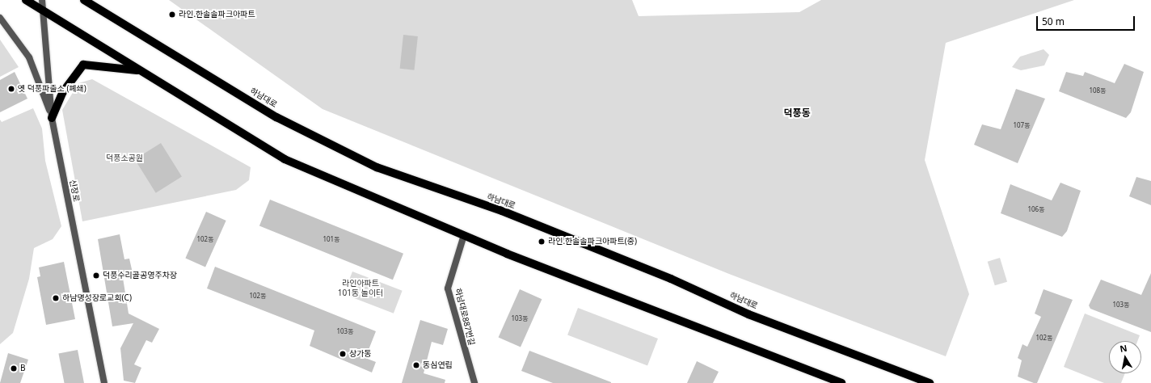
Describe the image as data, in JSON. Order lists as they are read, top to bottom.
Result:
{
  "streets": {
    "main road": ["하남대로"],
    "street": ["신장로", "하남대로887번길"]
  },
  "districts": ["덕풍동"],
  "parks": ["덕풍소공원", "라인아파트 101동 놀이터"],
  "places": [
    "라인.한솔솔파크아파트",
    "옛 덕풍파출소 (폐쇄)",
    "라인.한솔솔파크아파트(중)",
    "덕풍수리골공영주차장",
    "하남명성장로교회(C)",
    "상가동",
    "동심연립",
    "B"
  ],
  "house_numbers": [
    "108동",
    "107동",
    "106동",
    "102동",
    "101동",
    "102동",
    "103동",
    "103동",
    "103동",
    "102동"
  ],
  "scale_bar": "50 m",
  "north": "top"
}
